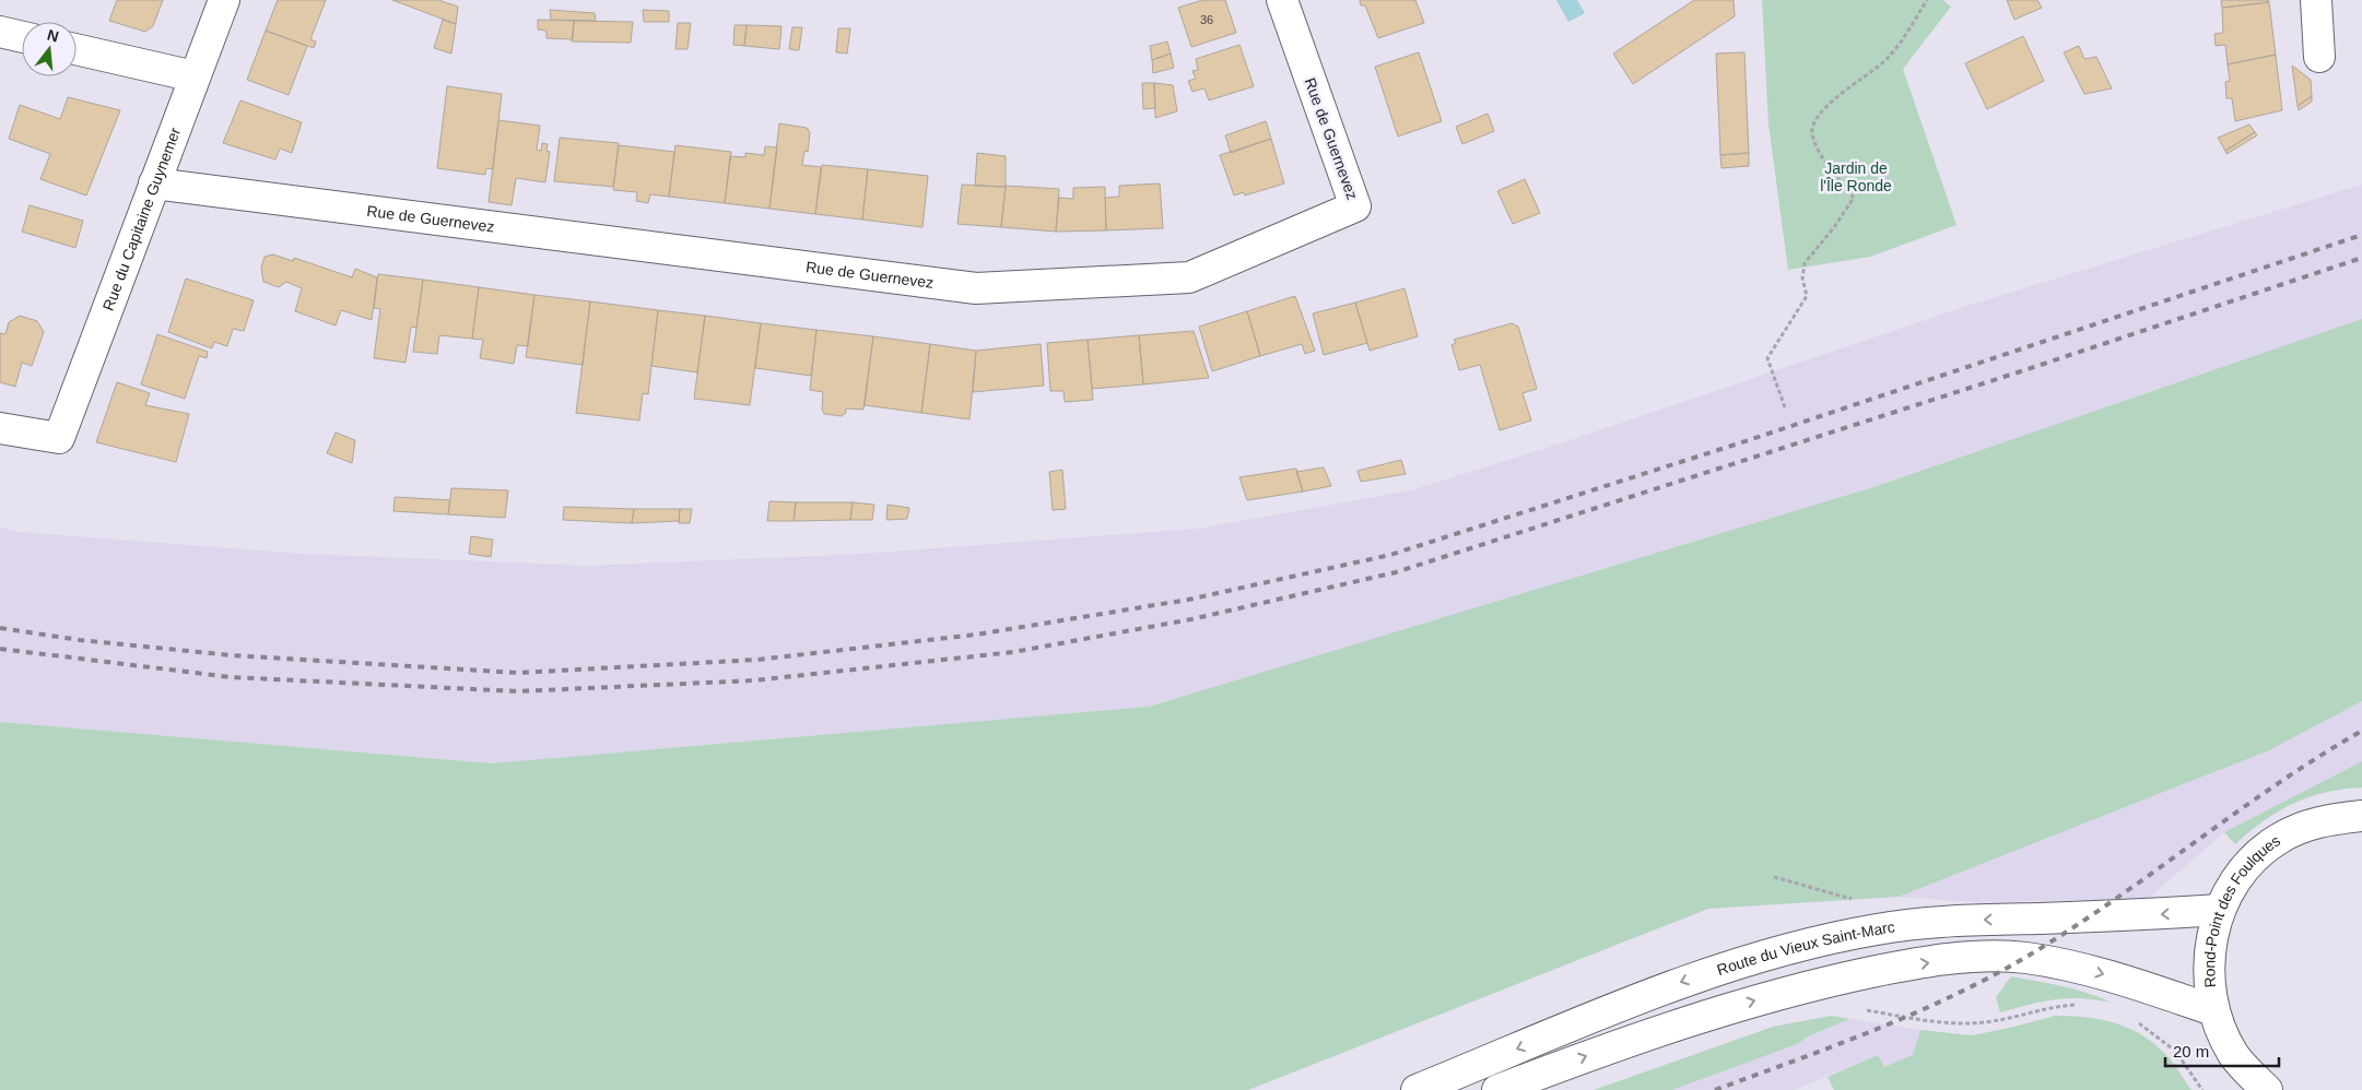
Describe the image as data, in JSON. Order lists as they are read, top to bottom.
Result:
{
  "streets": {
    "street": [
      "Rue de Guernevez",
      "Rue du Capitaine Guynemer",
      "Rond-Point des Foulques",
      "Route du Vieux Saint-Marc"
    ]
  },
  "crossings": [
    ["Rue de Guernevez", "Rue du Capitaine Guynemer"],
    ["Rond-Point des Foulques", "Route du Vieux Saint-Marc"]
  ],
  "parks": ["Jardin de l'Île Ronde"],
  "house_numbers": ["36"],
  "scale_bar": "20 m",
  "north": "top"
}
